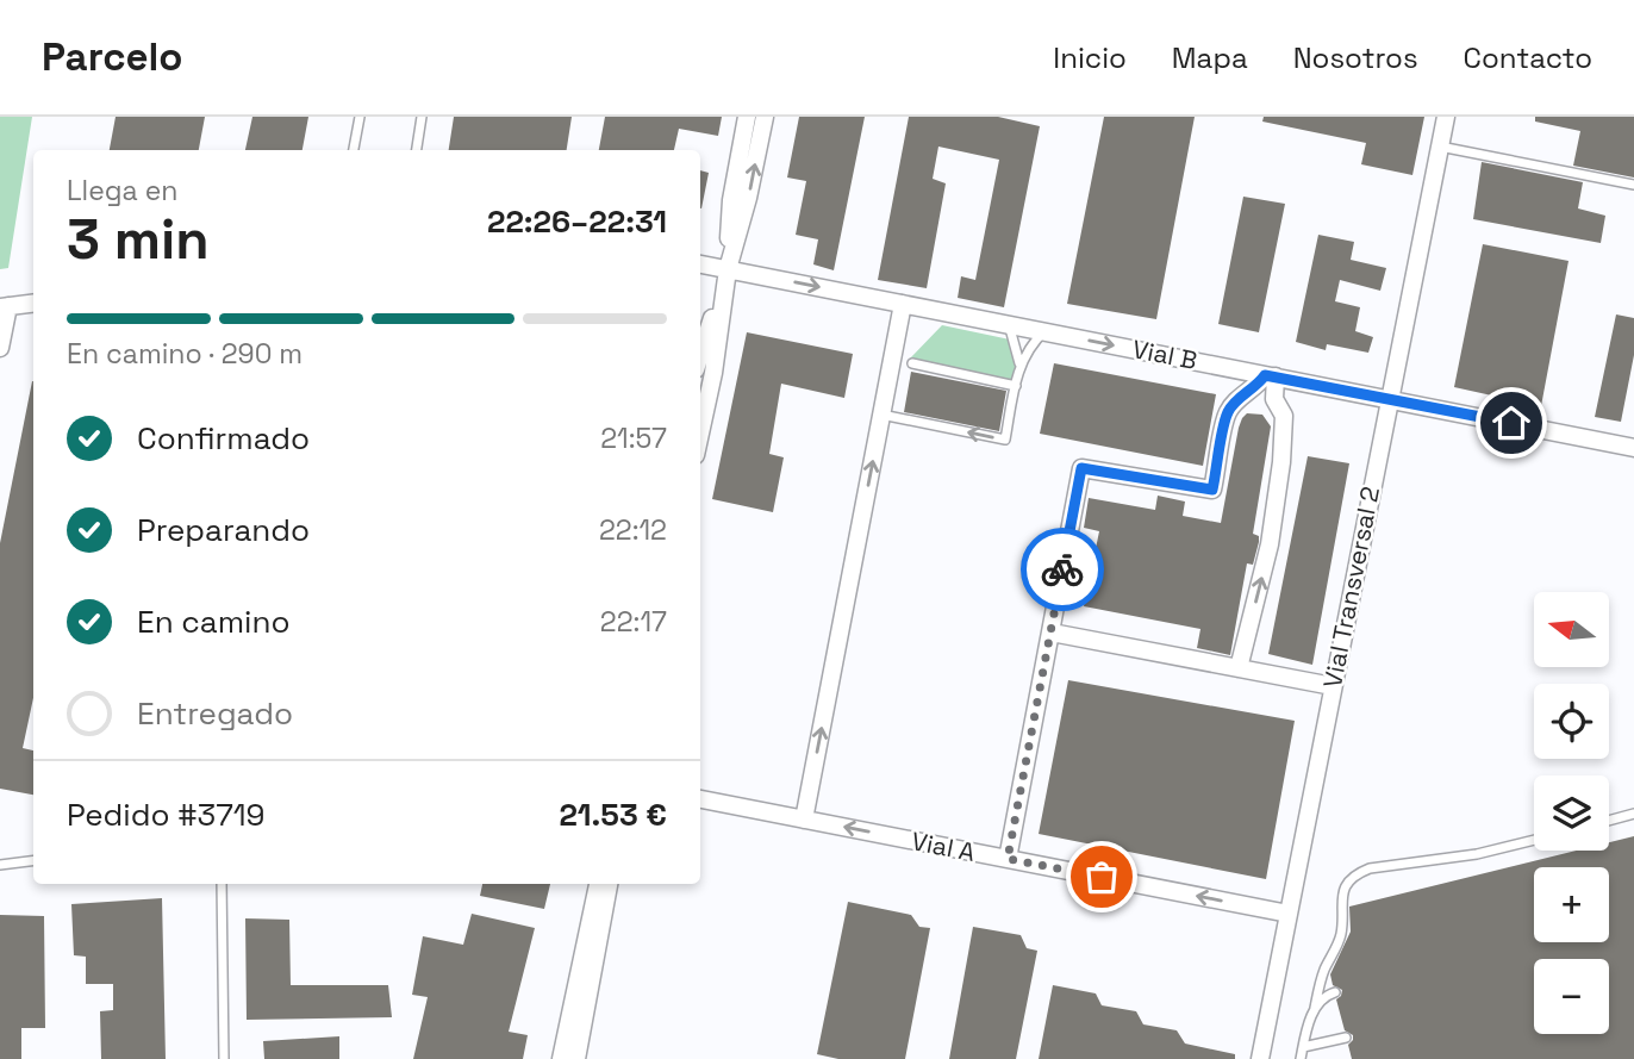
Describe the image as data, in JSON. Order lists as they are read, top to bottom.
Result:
{
  "streets": {
    "street": ["Vial B", "Vial Transversal 2", "Vial A"]
  },
  "crossings": [
    ["Vial B", "Vial Transversal 2"],
    ["Vial Transversal 2", "Vial A"]
  ],
  "one_way": ["Vial B", "Vial A"],
  "north": "left",
  "page": {
    "header": "Parcelo",
    "nav": [
      "Inicio",
      "Mapa",
      "Nosotros",
      "Contacto"
    ],
    "heading": ["3 min", "Llega en", "22:26–22:31"],
    "panel": ["Pedido #3719", "21.53 €"],
    "bar": "En camino · 290 m",
    "list": [
      ["Confirmado", "21:57"],
      ["Preparando", "22:12"],
      ["En camino", "22:17"],
      "Entregado"
    ],
    "map_buttons": ["+", "−"]
  }
}
